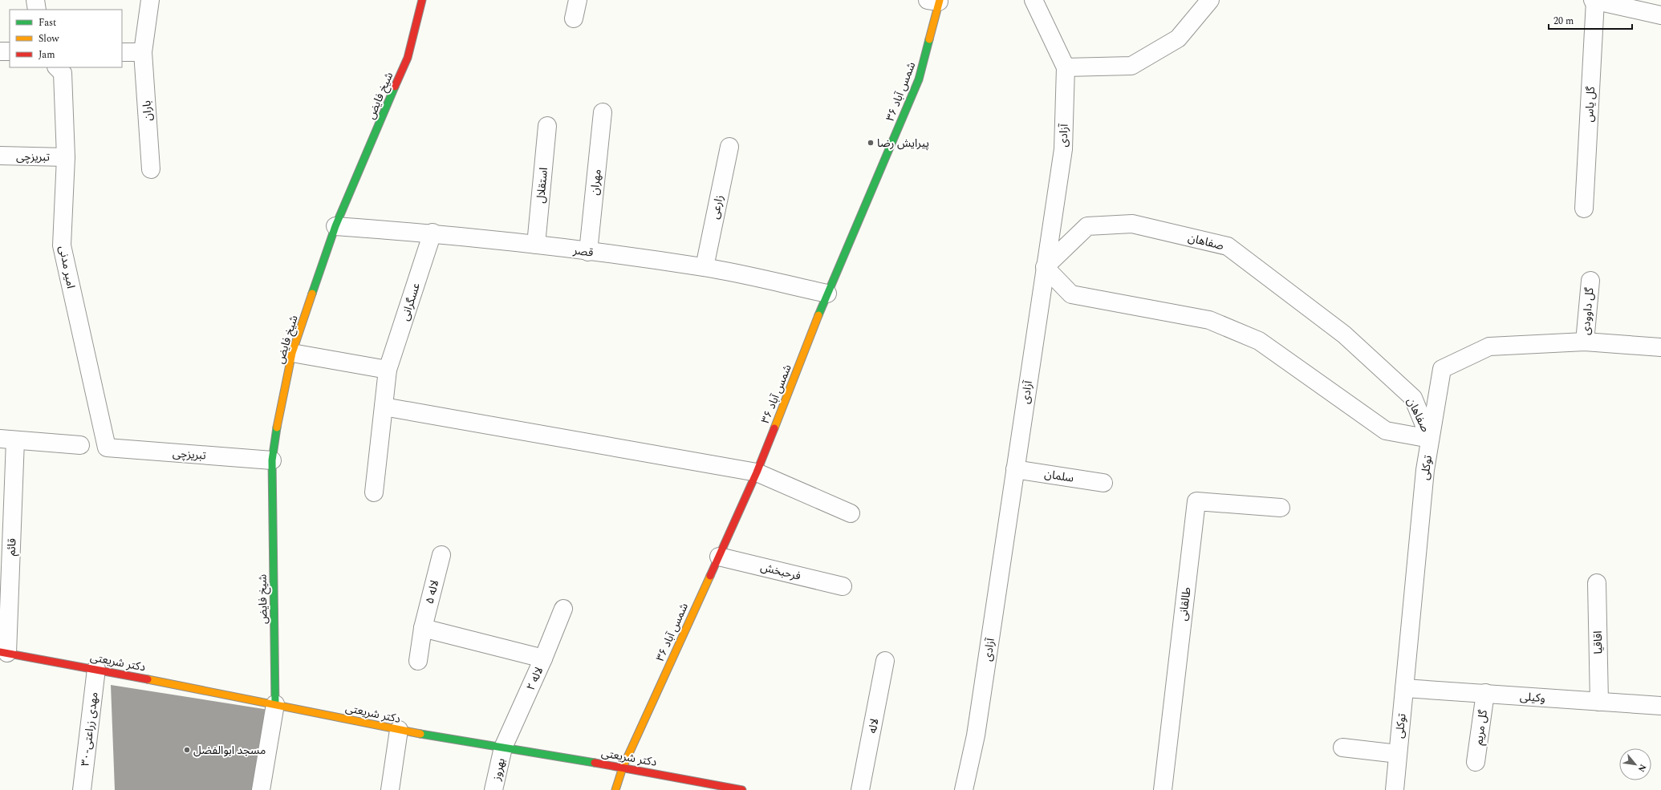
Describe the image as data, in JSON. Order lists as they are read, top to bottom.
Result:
{
  "streets": {
    "street": [
      "شمس آباد ۳۶",
      "شیخ فایض",
      "گل یاس",
      "باران",
      "آزادی",
      "تبریزچی",
      "مهران",
      "استقلال",
      "زارعی",
      "صفاهان",
      "قصر",
      "امیر مدنی",
      "عسگرانی",
      "گل داوودی",
      "توکلی",
      "سلمان",
      "قائم",
      "فرحبخش",
      "لاله ۵",
      "طالقانی",
      "اقاقیا",
      "دکتر شریعتی",
      "لاله ۲",
      "وکیلی",
      "لاله",
      "گل مریم",
      "۳۰-مهدی زراعتی",
      "بهروز"
    ]
  },
  "crossings": [
    ["شمس آباد ۳۶", "قصر"],
    ["شمس آباد ۳۶", "فرحبخش"],
    ["شمس آباد ۳۶", "دکتر شریعتی"],
    ["شیخ فایض", "تبریزچی"],
    ["شیخ فایض", "قصر"],
    ["شیخ فایض", "دکتر شریعتی"],
    ["آزادی", "صفاهان"],
    ["آزادی", "سلمان"],
    ["تبریزچی", "امیر مدنی"],
    ["مهران", "قصر"],
    ["استقلال", "قصر"],
    ["زارعی", "قصر"],
    ["صفاهان", "توکلی"],
    ["قصر", "عسگرانی"],
    ["گل داوودی", "توکلی"],
    ["توکلی", "وکیلی"],
    ["قائم", "دکتر شریعتی"],
    ["اقاقیا", "وکیلی"],
    ["دکتر شریعتی", "لاله ۲"],
    ["دکتر شریعتی", "۳۰-مهدی زراعتی"],
    ["دکتر شریعتی", "بهروز"],
    ["لاله ۲", "بهروز"],
    ["وکیلی", "گل مریم"]
  ],
  "places": ["پیرایش رضا", "مسجد ابوالفضل"],
  "legend": ["Fast", "Slow", "Jam"],
  "scale_bar": "20 m",
  "north": "bottom right"
}
